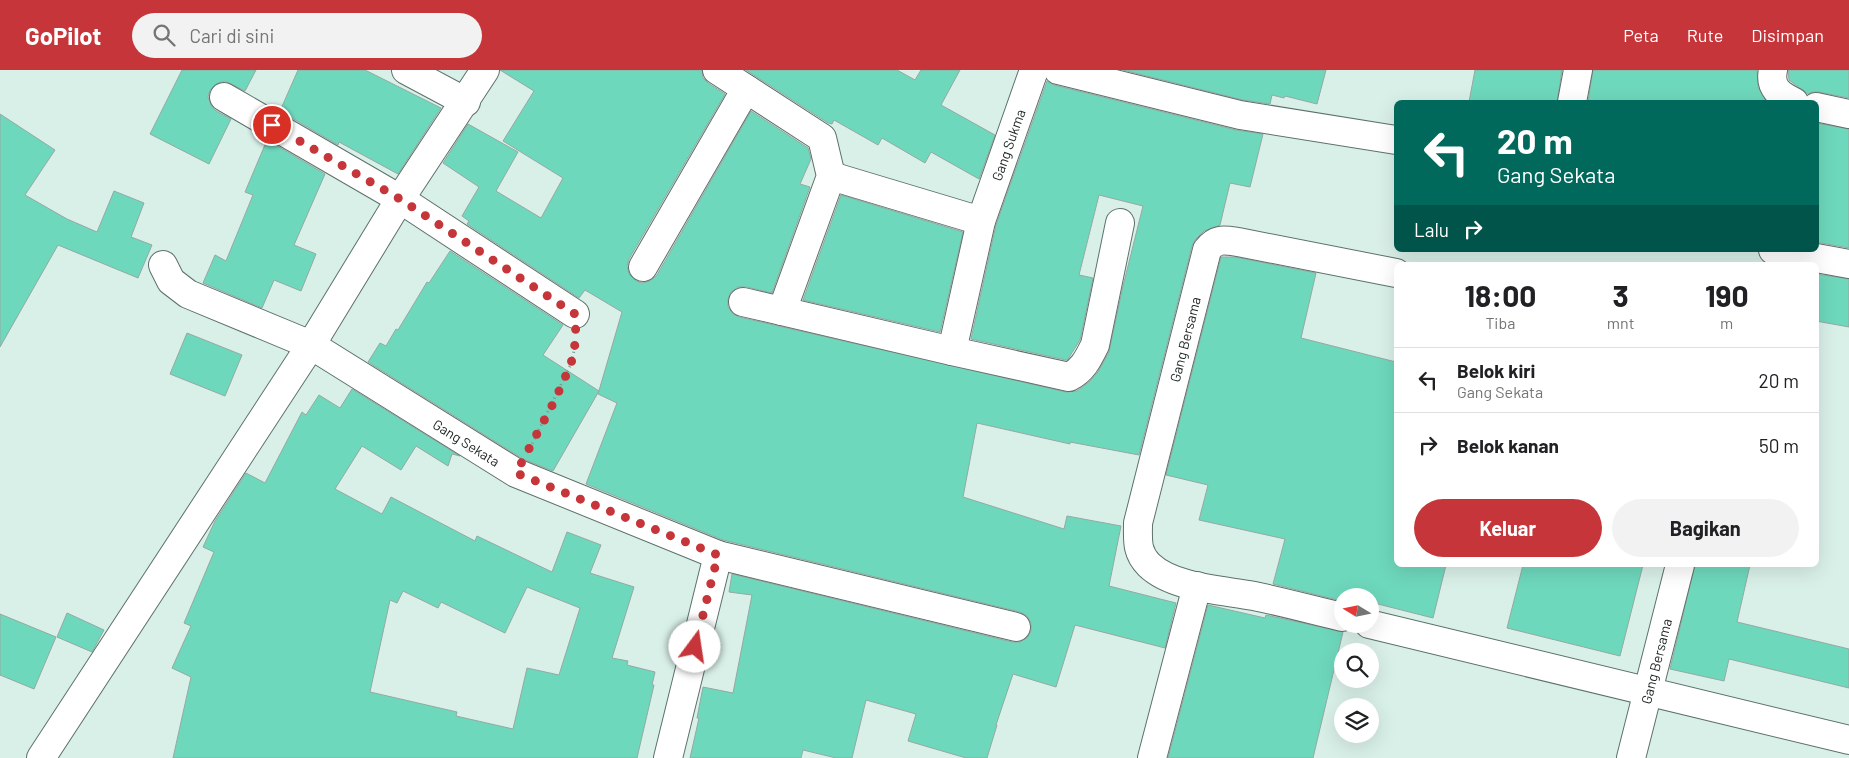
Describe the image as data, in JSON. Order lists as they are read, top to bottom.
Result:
{
  "streets": {
    "street": ["Gang Sukma", "Gang Bersama", "Gang Sekata"]
  },
  "north": "left",
  "page": {
    "header": "GoPilot",
    "search": "Cari di sini",
    "nav": ["Peta", "Rute", "Disimpan"],
    "turn": ["20 m", "Gang Sekata"],
    "then": "Lalu",
    "eta": [
      "18:00",
      "Tiba",
      "3",
      "mnt",
      "190",
      "m"
    ],
    "list": [
      {
        "name": "Belok kiri",
        "note": "Gang Sekata",
        "value": "20 m"
      },
      {
        "name": "Belok kanan",
        "value": "50 m"
      }
    ],
    "buttons": ["Keluar", "Bagikan"]
  }
}
